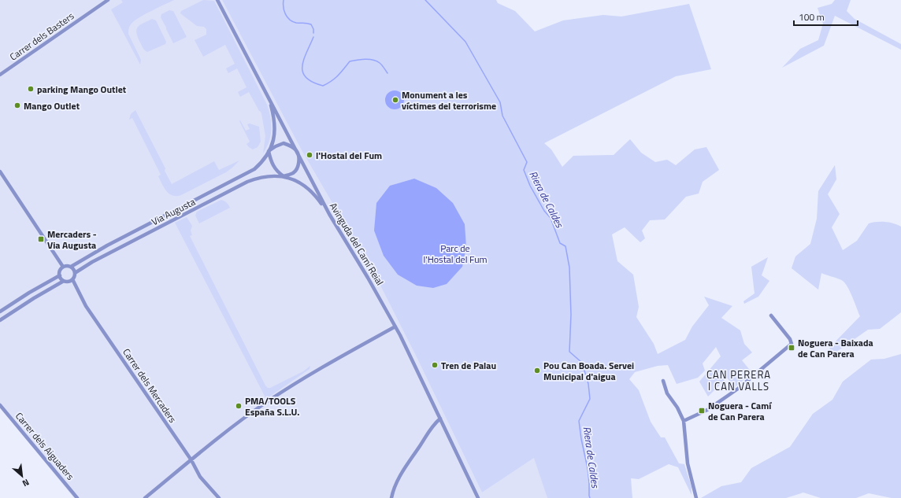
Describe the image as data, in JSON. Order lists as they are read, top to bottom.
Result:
{
  "streets": {
    "street": [
      "Carrer dels Basters",
      "Via Augusta",
      "Avinguda del Camí Reial",
      "Carrer dels Mercaders",
      "Carrer dels Aiguaders"
    ]
  },
  "crossings": [
    ["Via Augusta", "Avinguda del Camí Reial"],
    ["Via Augusta", "Carrer dels Mercaders"]
  ],
  "districts": ["CAN PERERA I CAN VALLS"],
  "water": ["Riera de Caldes"],
  "parks": ["Parc de l'Hostal del Fum"],
  "places": {
    "other": [
      "parking Mango Outlet",
      "Monument a les víctimes del terrorisme",
      "Mango Outlet",
      "l'Hostal del Fum",
      "Tren de Palau",
      "Pou Can Boada. Servei Municipal d'aigua",
      "PMA/TOOLS España S.L.U."
    ],
    "transit": ["Mercaders - Via Augusta", "Noguera - Baixada de Can Parera", "Noguera - Camí de Can Parera"]
  },
  "scale_bar": "100 m",
  "north": "bottom right"
}
